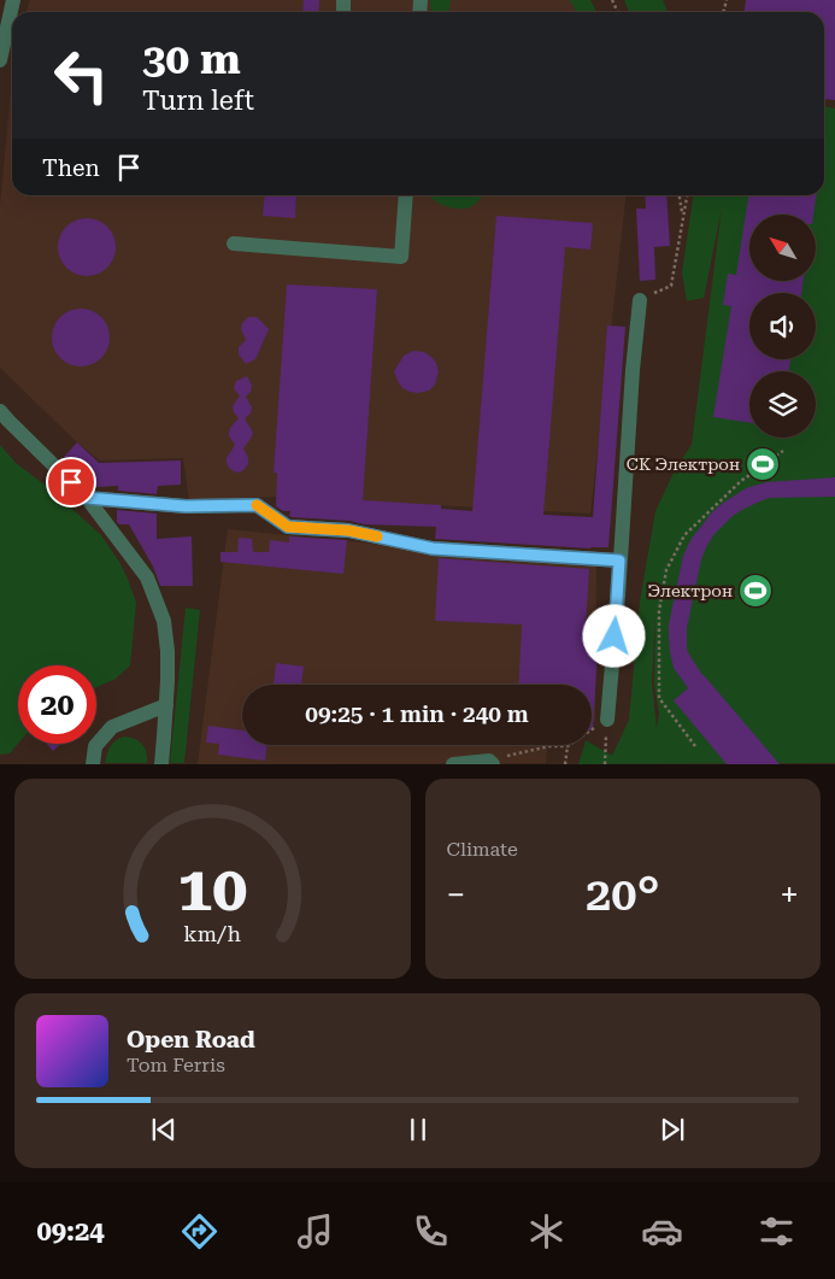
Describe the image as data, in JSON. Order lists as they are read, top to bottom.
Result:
{
  "places": {
    "sports": ["СК Электрон", "Электрон"]
  },
  "north": "top left",
  "page": {
    "turn": ["30 m", "Turn left"],
    "then": "Then",
    "limit": "20",
    "trip": "09:25 · 1 min · 240 m",
    "tile": "Climate",
    "heat": ["−", "20°", "+"],
    "song": ["Open Road", "Tom Ferris"],
    "tabs": "09:24",
    "gauge": ["10", "km/h"]
  }
}
